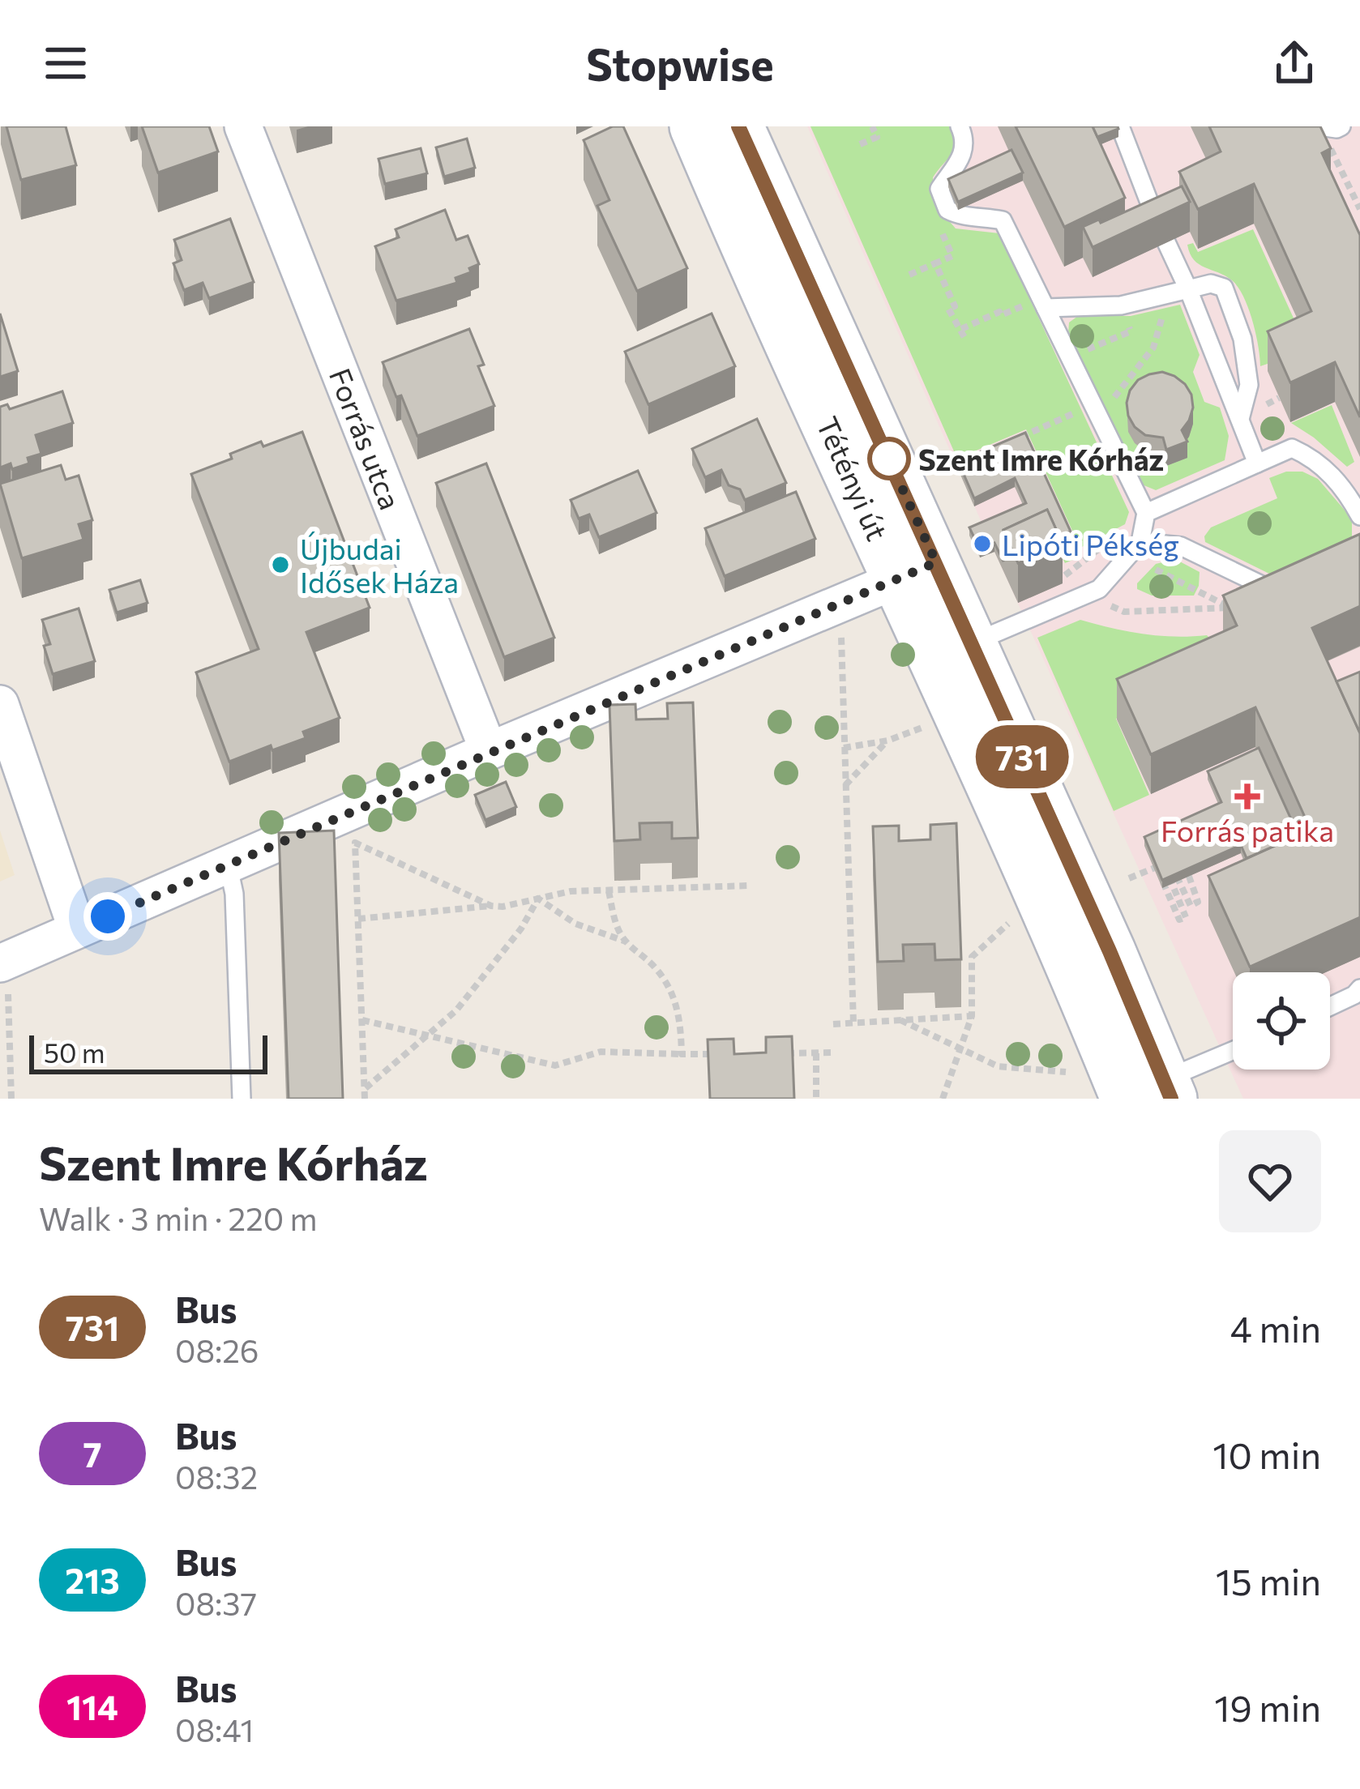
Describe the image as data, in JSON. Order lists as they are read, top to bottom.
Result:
{
  "streets": {
    "main road": ["Tétényi út"],
    "street": ["Forrás utca"]
  },
  "places": {
    "other": ["Szent Imre Kórház", "Lipóti Pékség", "Újbudai Idősek Háza"],
    "health": ["Forrás patika"]
  },
  "lines": ["bus line 731"],
  "scale_bar": "50 m",
  "page": {
    "header": "Stopwise",
    "on_map": "731",
    "scale": "50 m",
    "heading": ["Szent Imre Kórház", "Walk · 3 min · 220 m"],
    "list": [
      {
        "mark": "731",
        "name": "Bus",
        "note": "08:26",
        "value": "4 min"
      },
      {
        "mark": "7",
        "name": "Bus",
        "note": "08:32",
        "value": "10 min"
      },
      {
        "mark": "213",
        "name": "Bus",
        "note": "08:37",
        "value": "15 min"
      },
      {
        "mark": "114",
        "name": "Bus",
        "note": "08:41",
        "value": "19 min"
      }
    ]
  }
}
